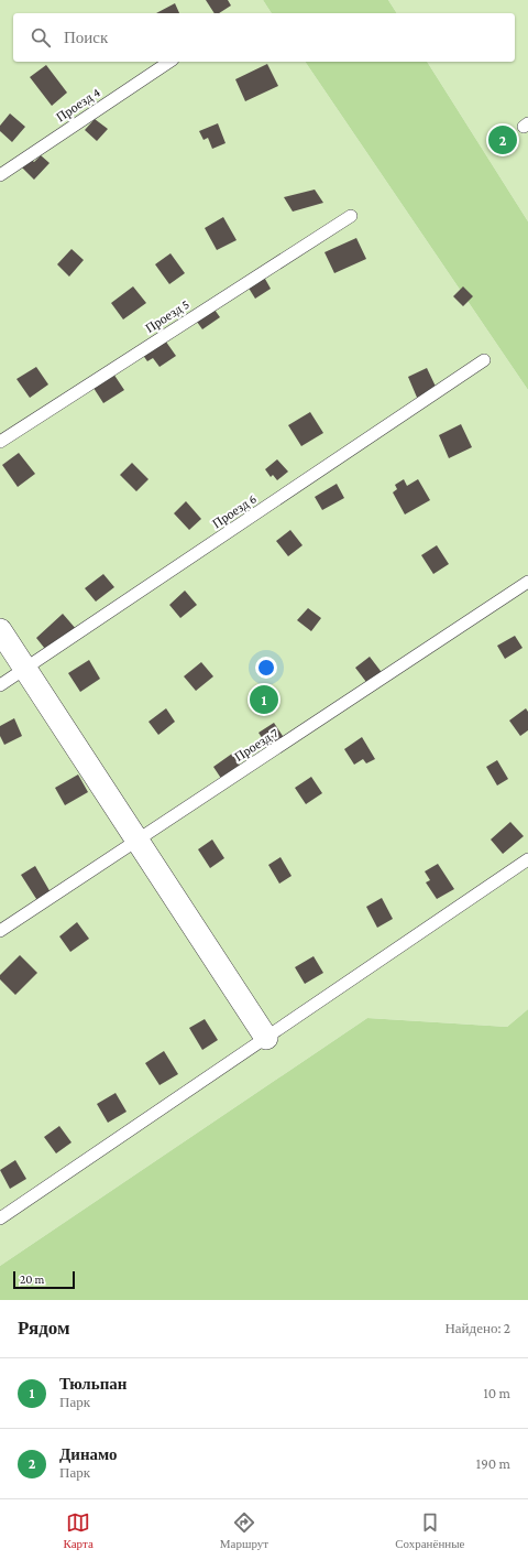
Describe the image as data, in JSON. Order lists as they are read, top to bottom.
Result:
{
  "streets": {
    "lane": [
      "Проезд 4",
      "Проезд 5",
      "Проезд 6",
      "Проезд 7"
    ]
  },
  "scale_bar": "20 m",
  "page": {
    "search": "Поиск",
    "pins": ["2", "1"],
    "scale": "20 m",
    "heading": ["Рядом", "Найдено: 2"],
    "list": [
      {
        "mark": "1",
        "name": "Тюльпан",
        "note": "Парк",
        "value": "10 m"
      },
      {
        "mark": "2",
        "name": "Динамо",
        "note": "Парк",
        "value": "190 m"
      }
    ],
    "nav": ["Карта", "Маршрут", "Сохранённые"]
  }
}
